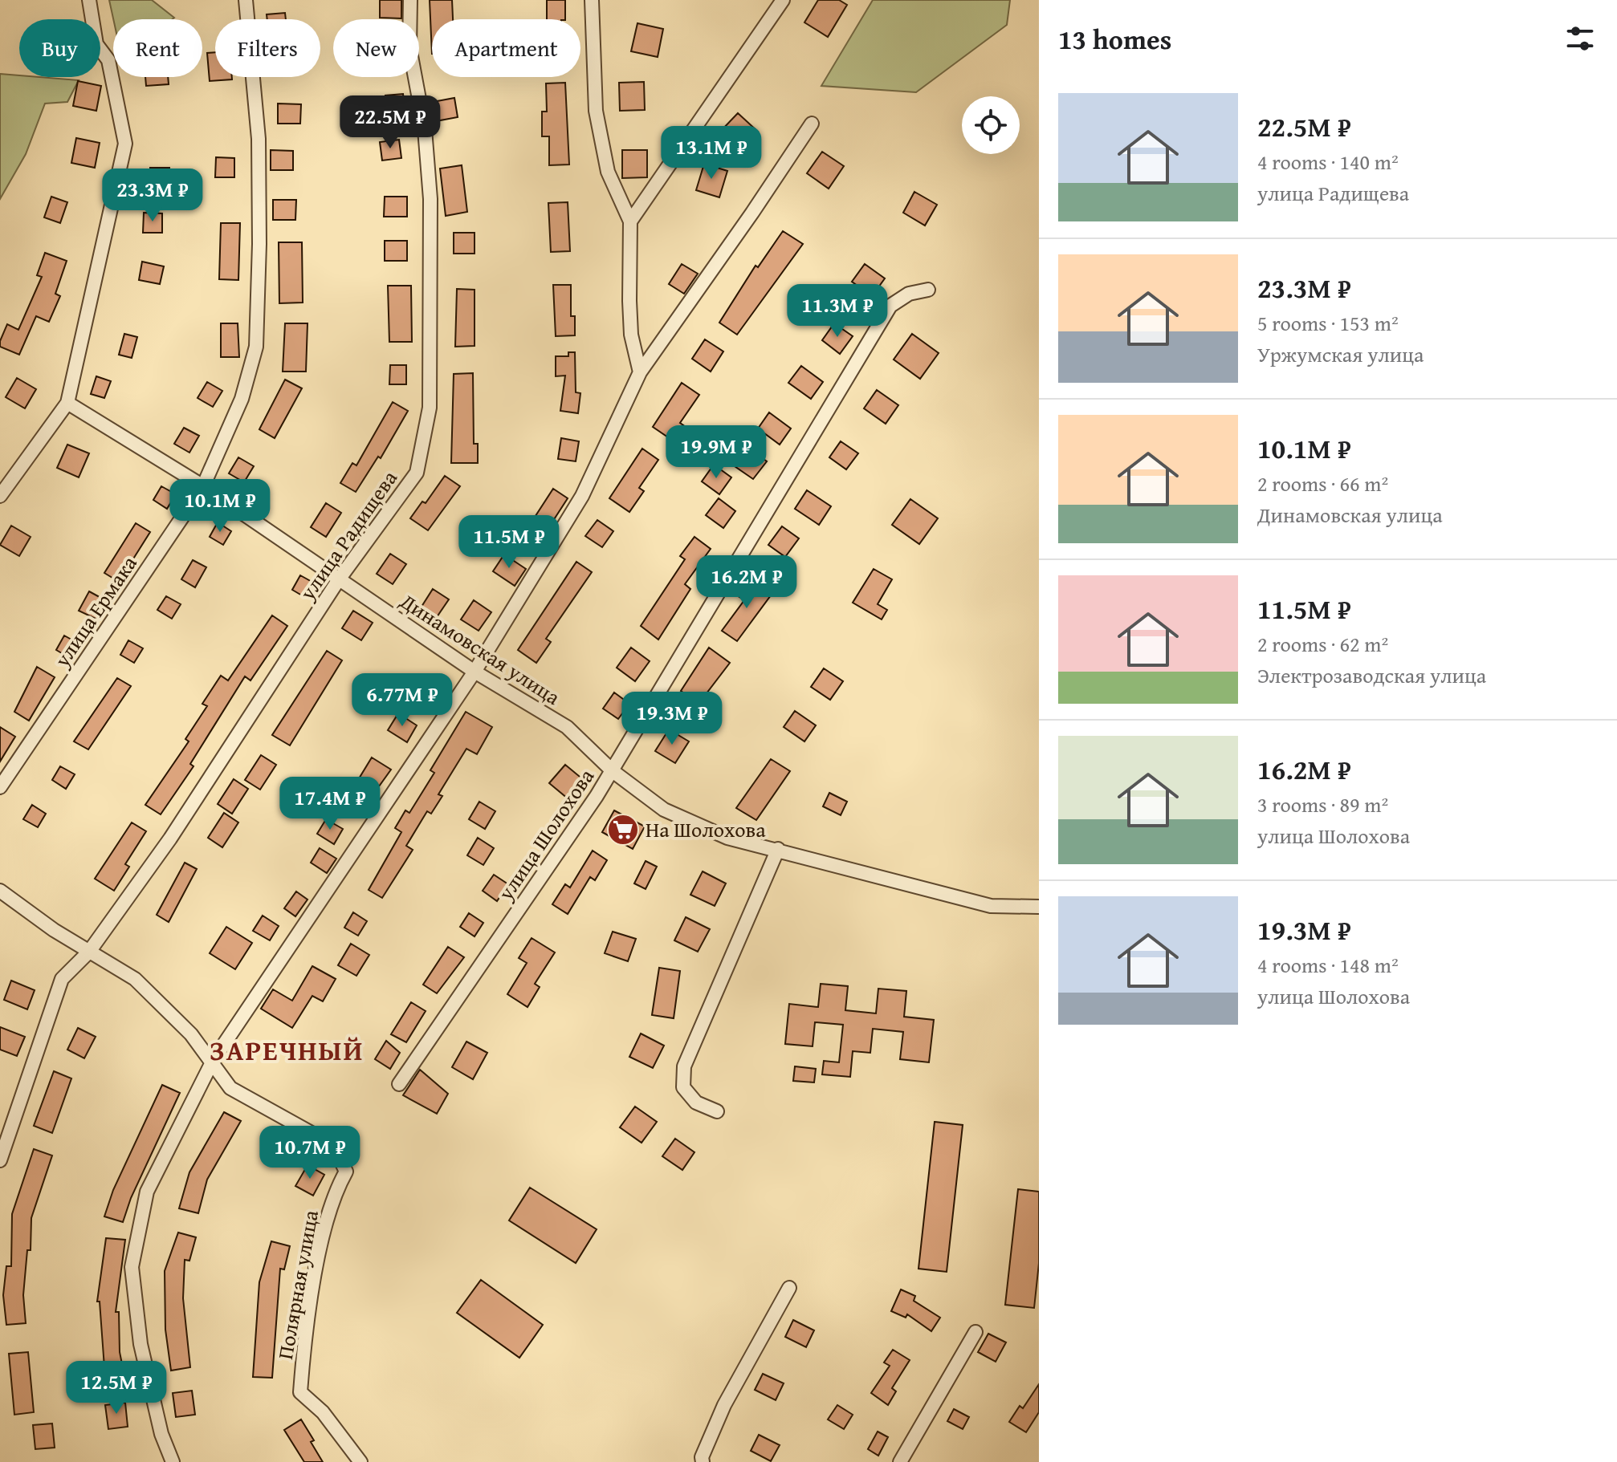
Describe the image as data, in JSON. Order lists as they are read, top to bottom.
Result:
{
  "streets": {
    "street": [
      "улица Радищева",
      "улица Ермака",
      "Динамовская улица",
      "улица Шолохова",
      "Полярная улица"
    ]
  },
  "crossings": [
    ["улица Радищева", "Динамовская улица"],
    ["улица Ермака", "Динамовская улица"],
    ["Динамовская улица", "улица Шолохова"]
  ],
  "districts": ["ЗАРЕЧНЫЙ"],
  "places": {
    "supermarket": ["На Шолохова"]
  },
  "page": {
    "heading": "13 homes",
    "chip": [
      "Buy",
      "Rent",
      "Filters",
      "New",
      "Apartment"
    ],
    "list": [
      {
        "name": "22.5M ₽",
        "note": "4 rooms · 140 m² · улица Радищева"
      },
      {
        "name": "23.3M ₽",
        "note": "5 rooms · 153 m² · Уржумская улица"
      },
      {
        "name": "10.1M ₽",
        "note": "2 rooms · 66 m² · Динамовская улица"
      },
      {
        "name": "11.5M ₽",
        "note": "2 rooms · 62 m² · Электрозаводская улица"
      },
      {
        "name": "16.2M ₽",
        "note": "3 rooms · 89 m² · улица Шолохова"
      },
      {
        "name": "19.3M ₽",
        "note": "4 rooms · 148 m² · улица Шолохова"
      }
    ],
    "price": [
      "22.5M ₽",
      "13.1M ₽",
      "23.3M ₽",
      "11.3M ₽",
      "19.9M ₽",
      "10.1M ₽",
      "11.5M ₽",
      "16.2M ₽",
      "6.77M ₽",
      "19.3M ₽",
      "17.4M ₽",
      "10.7M ₽",
      "12.5M ₽"
    ]
  }
}
